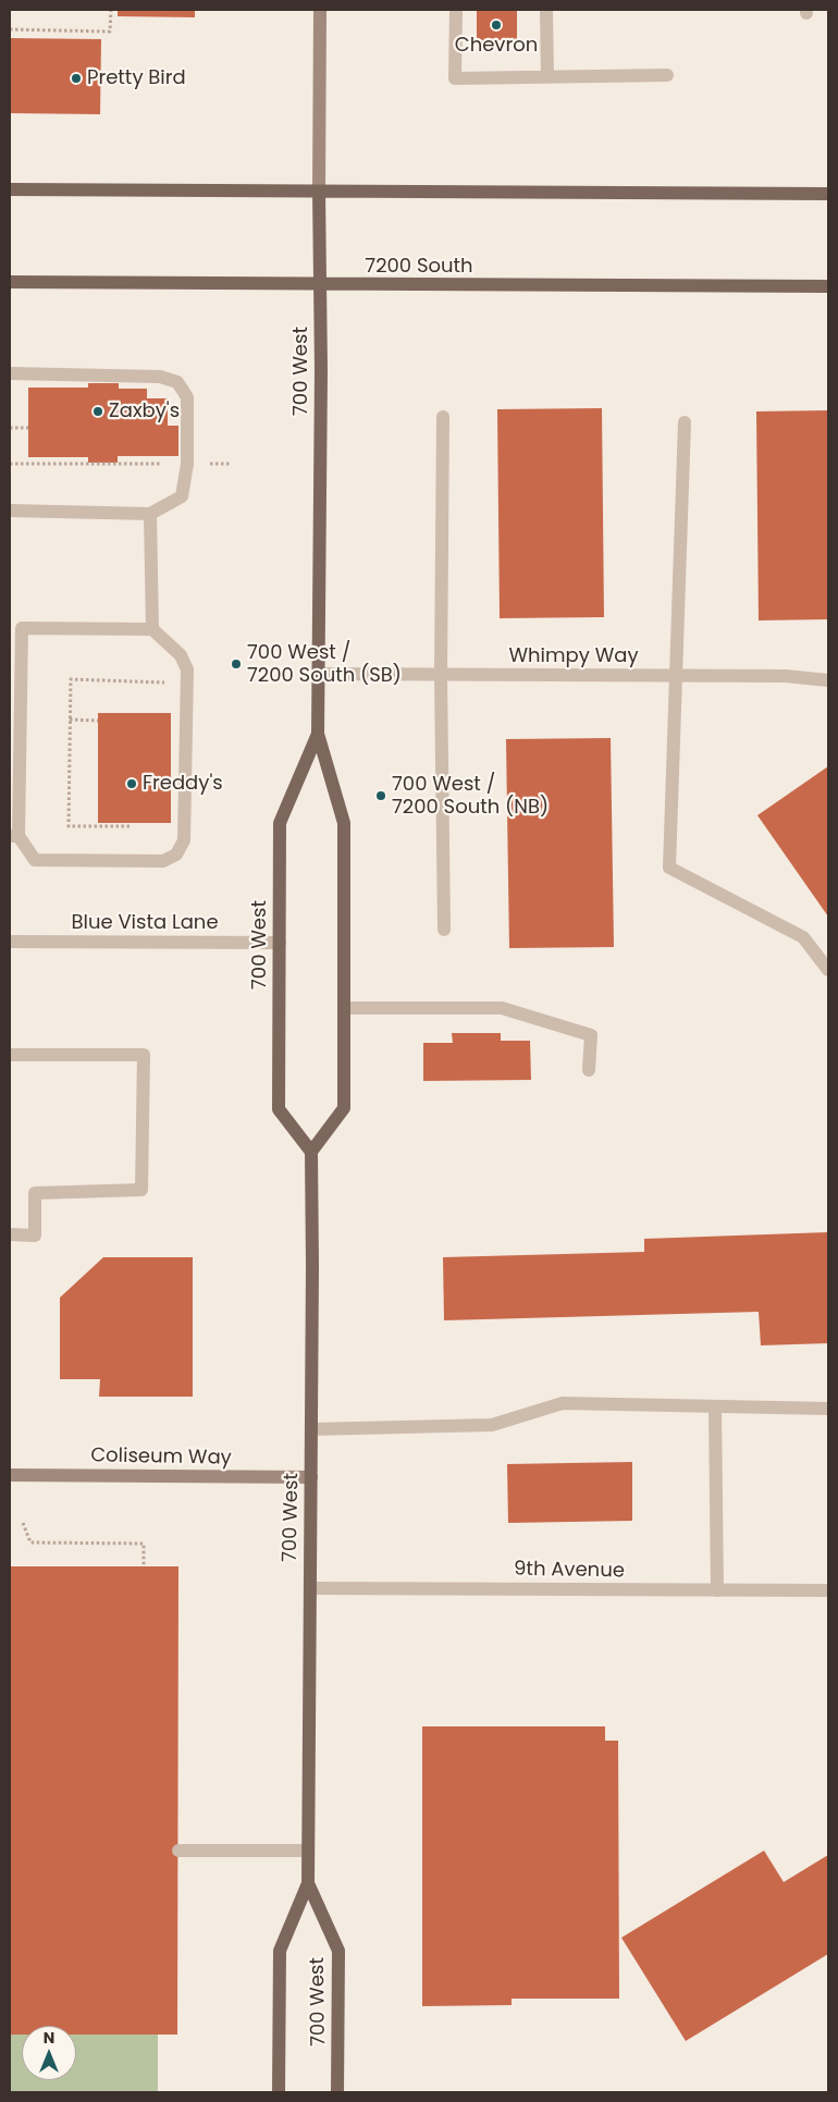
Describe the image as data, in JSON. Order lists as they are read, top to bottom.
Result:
{
  "streets": {
    "main road": ["7200 South", "700 West"],
    "street": [
      "Whimpy Way",
      "Blue Vista Lane",
      "Coliseum Way",
      "9th Avenue"
    ]
  },
  "crossings": [
    ["7200 South", "700 West"],
    ["700 West", "Whimpy Way"],
    ["700 West", "Blue Vista Lane"],
    ["700 West", "Coliseum Way"],
    ["700 West", "9th Avenue"]
  ],
  "places": [
    "Chevron",
    "Pretty Bird",
    "Zaxby's",
    "700 West / 7200 South (SB)",
    "Freddy's",
    "700 West / 7200 South (NB)"
  ],
  "north": "top"
}
